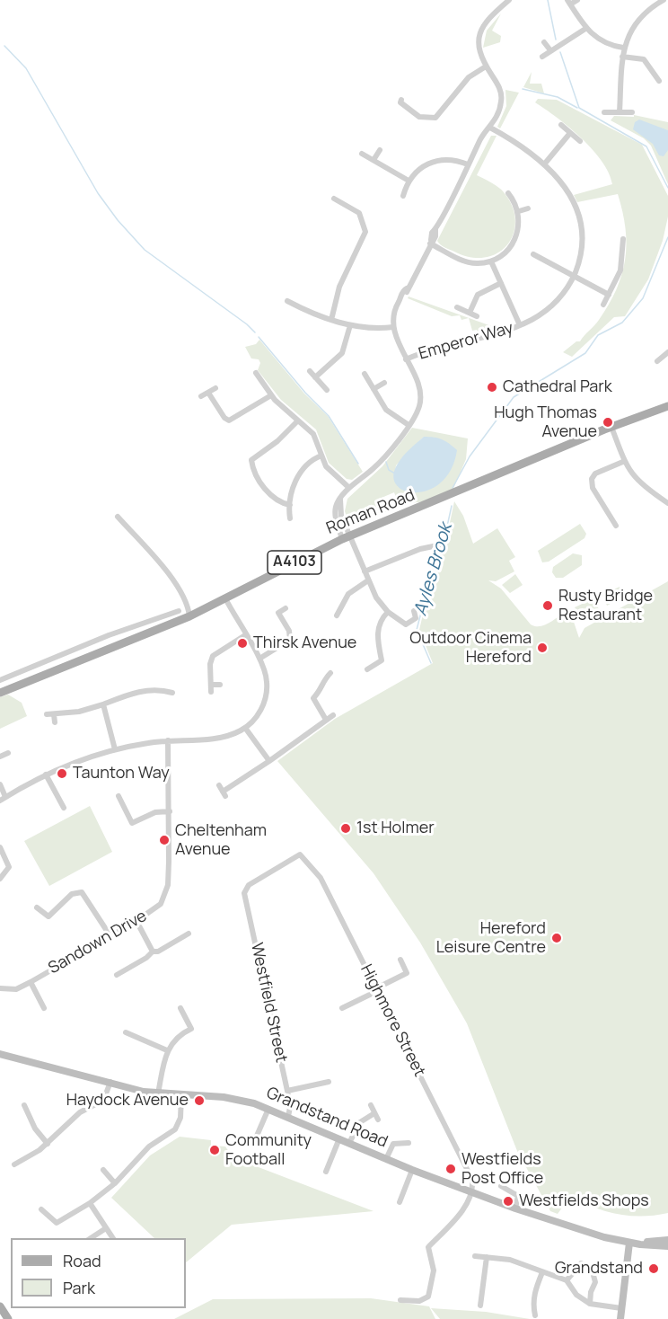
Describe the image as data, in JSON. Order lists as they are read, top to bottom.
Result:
{
  "streets": {
    "main road": ["Roman Road", "A4103"],
    "street": [
      "Emperor Way",
      "Sandown Drive",
      "Westfield Street",
      "Highmore Street",
      "Grandstand Road"
    ]
  },
  "crossings": [
    ["Westfield Street", "Highmore Street"],
    ["Westfield Street", "Grandstand Road"],
    ["Highmore Street", "Grandstand Road"]
  ],
  "water": ["Ayles Brook"],
  "places": [
    "Cathedral Park",
    "Hugh Thomas Avenue",
    "Rusty Bridge Restaurant",
    "Thirsk Avenue",
    "Outdoor Cinema Hereford",
    "Taunton Way",
    "1st Holmer",
    "Cheltenham Avenue",
    "Hereford Leisure Centre",
    "Haydock Avenue",
    "Community Football",
    "Westfields Post Office",
    "Westfields Shops",
    "Grandstand"
  ],
  "legend": ["Road", "Park"]
}
